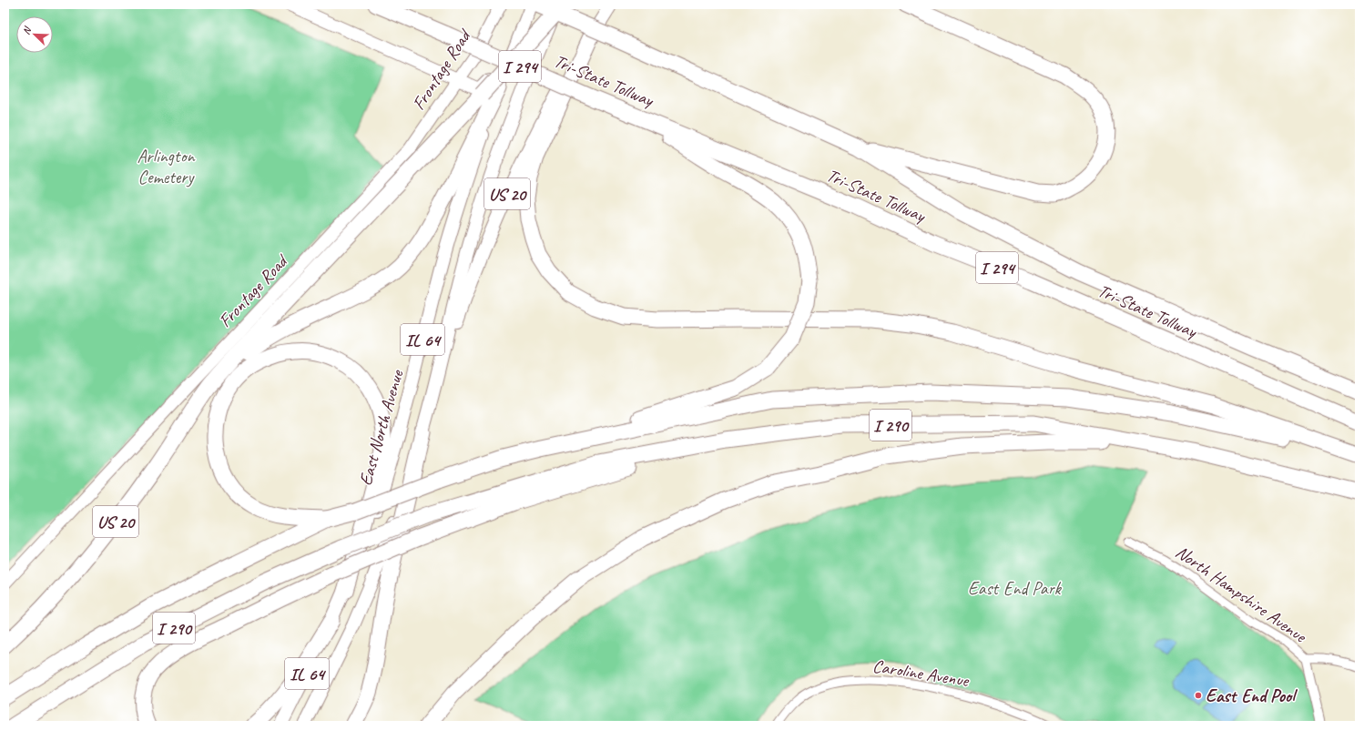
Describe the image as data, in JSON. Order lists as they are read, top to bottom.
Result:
{
  "streets": {
    "highway": [
      "I 294",
      "Tri-State Tollway",
      "US 20",
      "I 290"
    ],
    "main road": ["IL 64", "East North Avenue"],
    "street": ["Frontage Road", "North Hampshire Avenue", "Caroline Avenue"]
  },
  "crossings": [
    ["US 20", "IL 64"],
    ["IL 64", "East North Avenue"]
  ],
  "parks": ["Arlington Cemetery", "East End Park"],
  "places": ["East End Pool"],
  "north": "top left"
}
